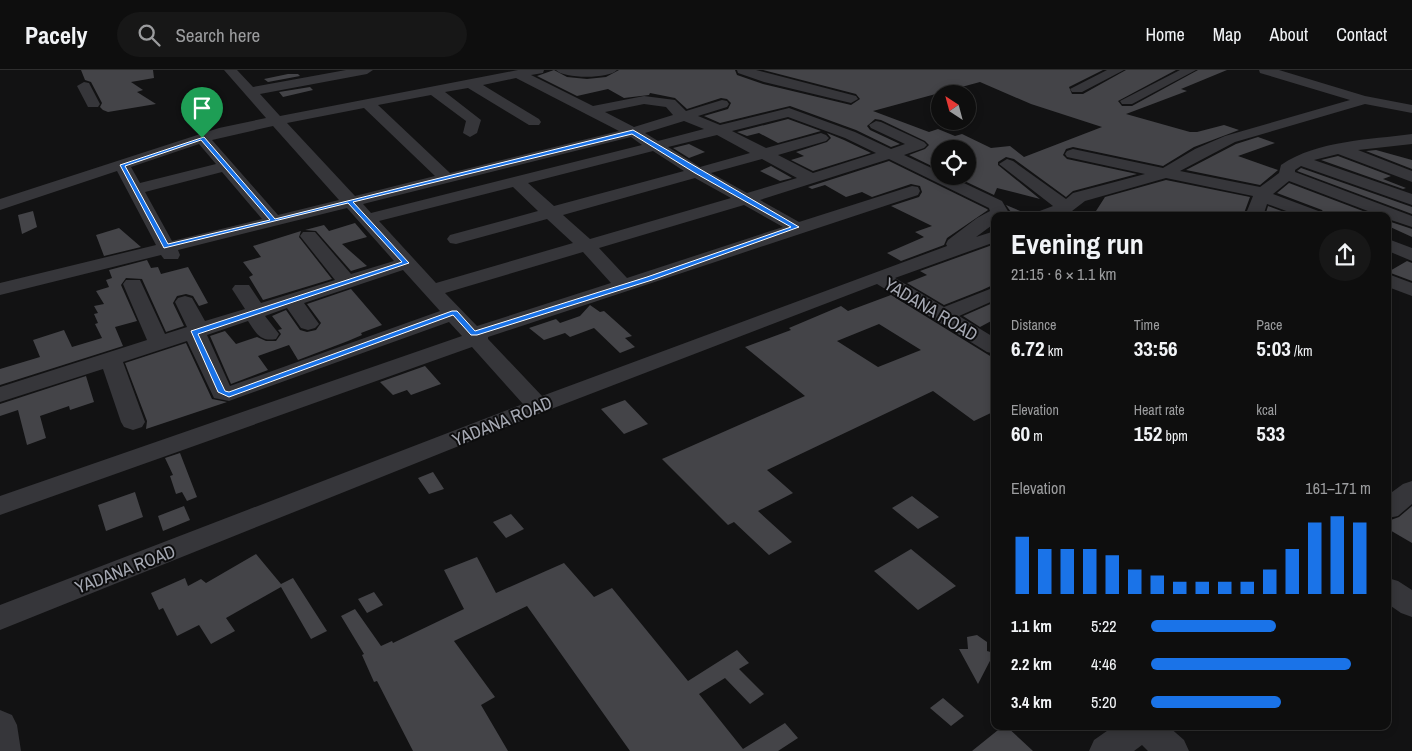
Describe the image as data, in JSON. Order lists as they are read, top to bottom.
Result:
{
  "streets": {
    "street": ["YADANA ROAD"]
  },
  "north": "top left",
  "page": {
    "header": "Pacely",
    "search": "Search here",
    "nav": [
      "Home",
      "Map",
      "About",
      "Contact"
    ],
    "heading": ["Evening run", "21:15 · 6 × 1.1 km"],
    "stats": [
      ["Distance", "6.72 km"],
      ["Time", "33:56"],
      ["Pace", "5:03 /km"],
      ["Elevation", "60 m"],
      ["Heart rate", "152 bpm"],
      ["kcal", "533"]
    ],
    "chart": ["Elevation", "161–171 m"],
    "list": [
      {
        "name": "1.1 km",
        "note": "5:22"
      },
      {
        "name": "2.2 km",
        "note": "4:46"
      },
      {
        "name": "3.4 km",
        "note": "5:20"
      }
    ]
  }
}
